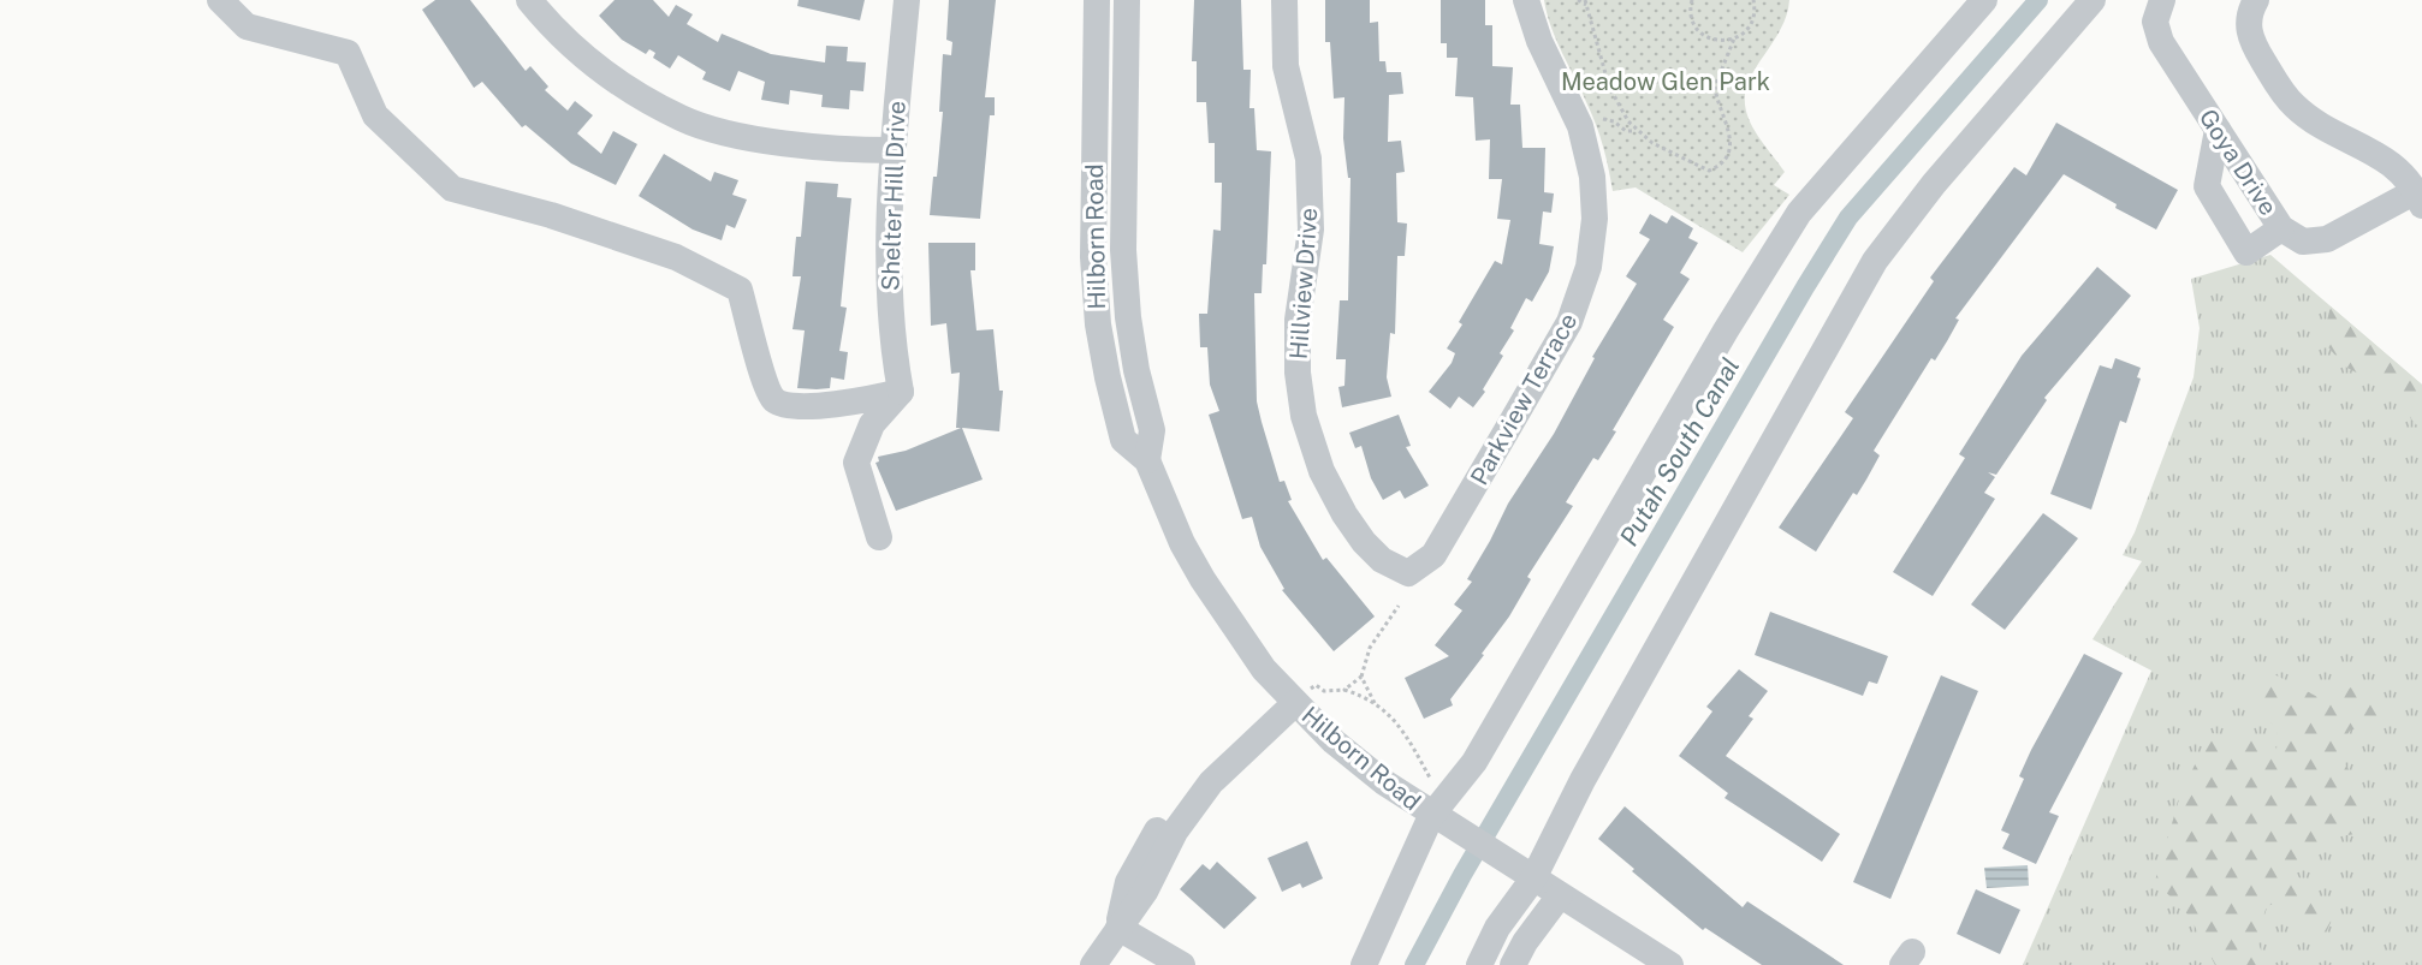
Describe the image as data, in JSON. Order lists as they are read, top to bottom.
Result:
{
  "streets": {
    "street": [
      "Goya Drive",
      "Shelter Hill Drive",
      "Hilborn Road",
      "Hillview Drive",
      "Parkview Terrace"
    ]
  },
  "crossings": [
    ["Hillview Drive", "Parkview Terrace"]
  ],
  "water": ["Putah South Canal"],
  "parks": ["Meadow Glen Park"]
}
